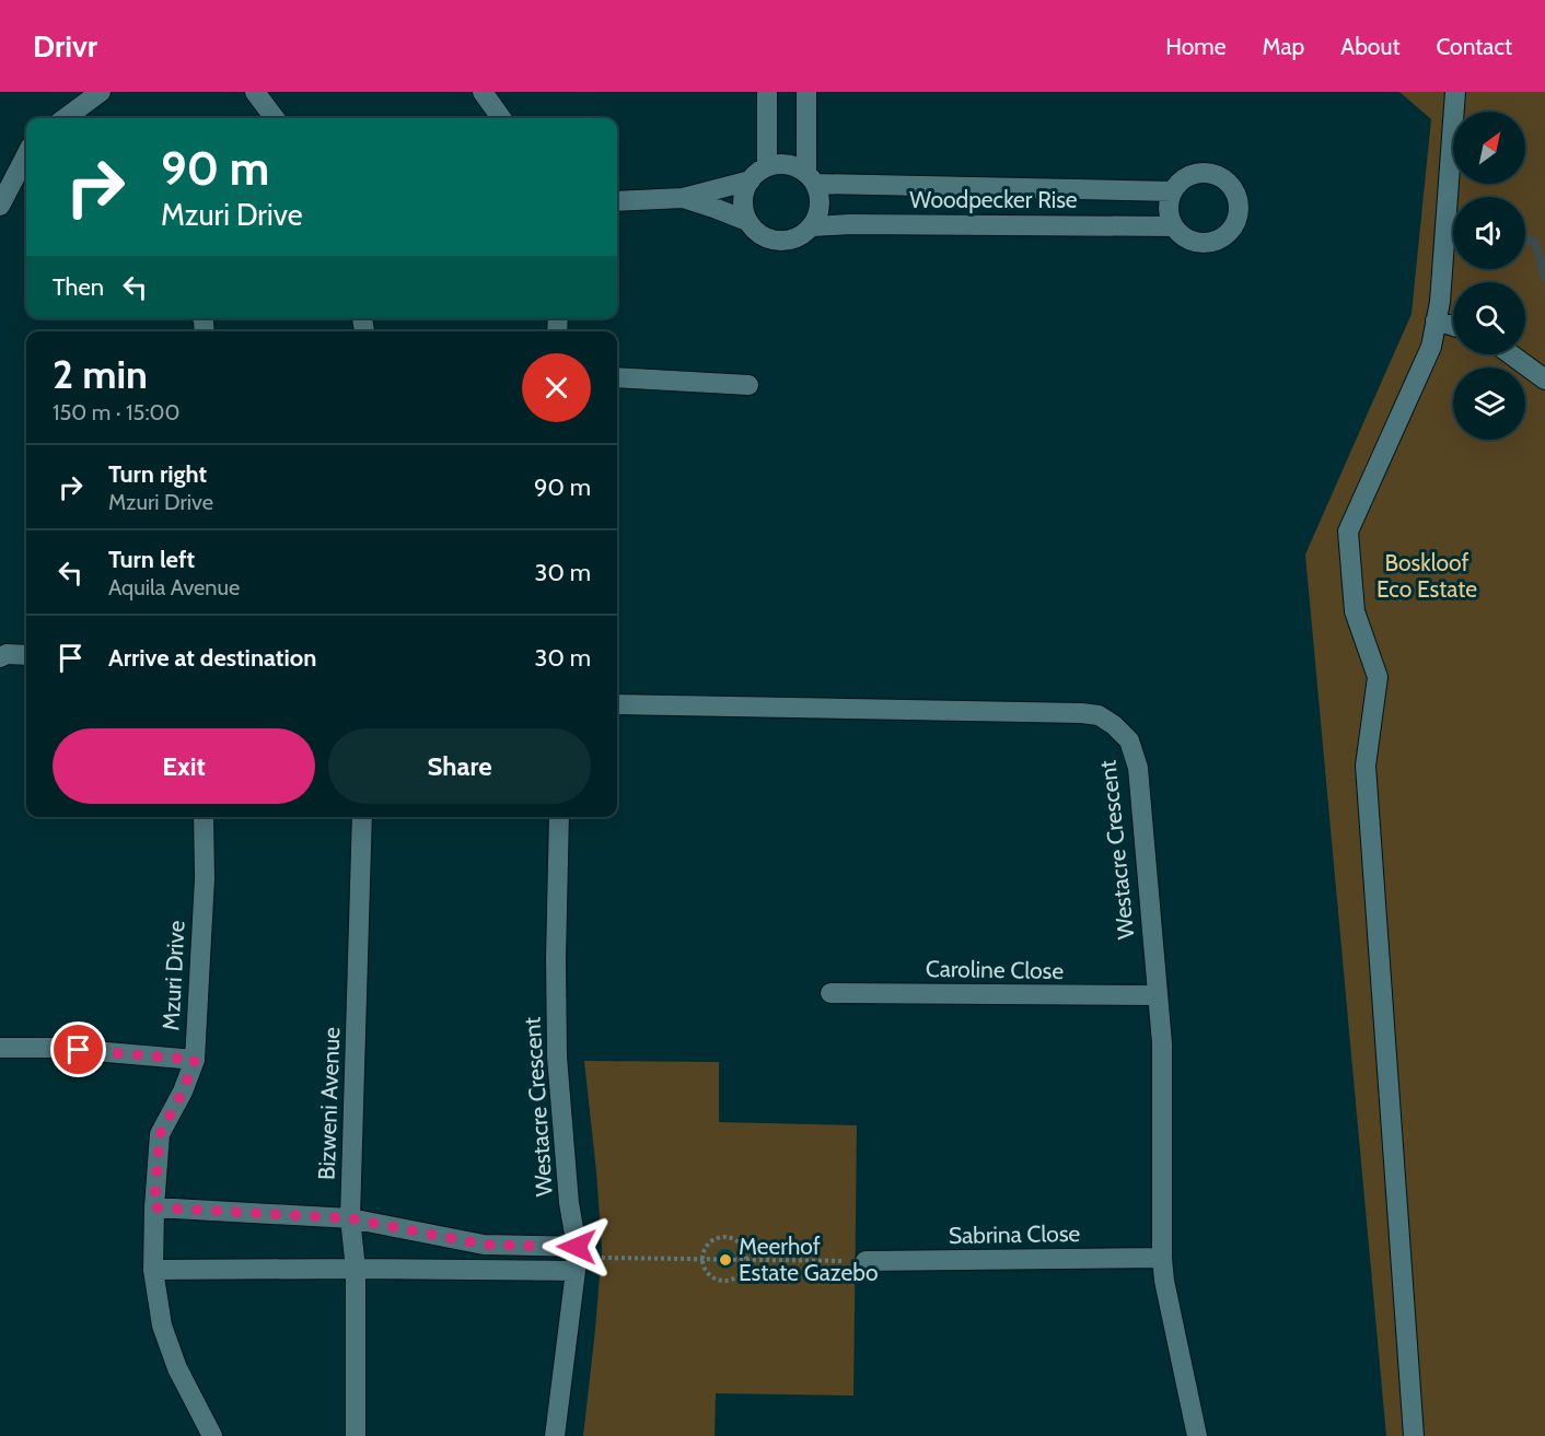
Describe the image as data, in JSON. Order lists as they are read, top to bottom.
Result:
{
  "streets": {
    "street": [
      "Woodpecker Rise",
      "Westacre Crescent",
      "Caroline Close",
      "Mzuri Drive",
      "Bizweni Avenue",
      "Sabrina Close"
    ]
  },
  "crossings": [
    ["Westacre Crescent", "Caroline Close"],
    ["Westacre Crescent", "Sabrina Close"]
  ],
  "parks": ["Boskloof Eco Estate"],
  "places": ["Meerhof Estate Gazebo"],
  "north": "top right",
  "page": {
    "header": "Drivr",
    "nav": [
      "Home",
      "Map",
      "About",
      "Contact"
    ],
    "turn": ["90 m", "Mzuri Drive"],
    "then": "Then",
    "heading": ["2 min", "150 m · 15:00"],
    "list": [
      {
        "name": "Turn right",
        "note": "Mzuri Drive",
        "value": "90 m"
      },
      {
        "name": "Turn left",
        "note": "Aquila Avenue",
        "value": "30 m"
      },
      {
        "name": "Arrive at destination",
        "value": "30 m"
      }
    ],
    "buttons": ["Exit", "Share"]
  }
}
